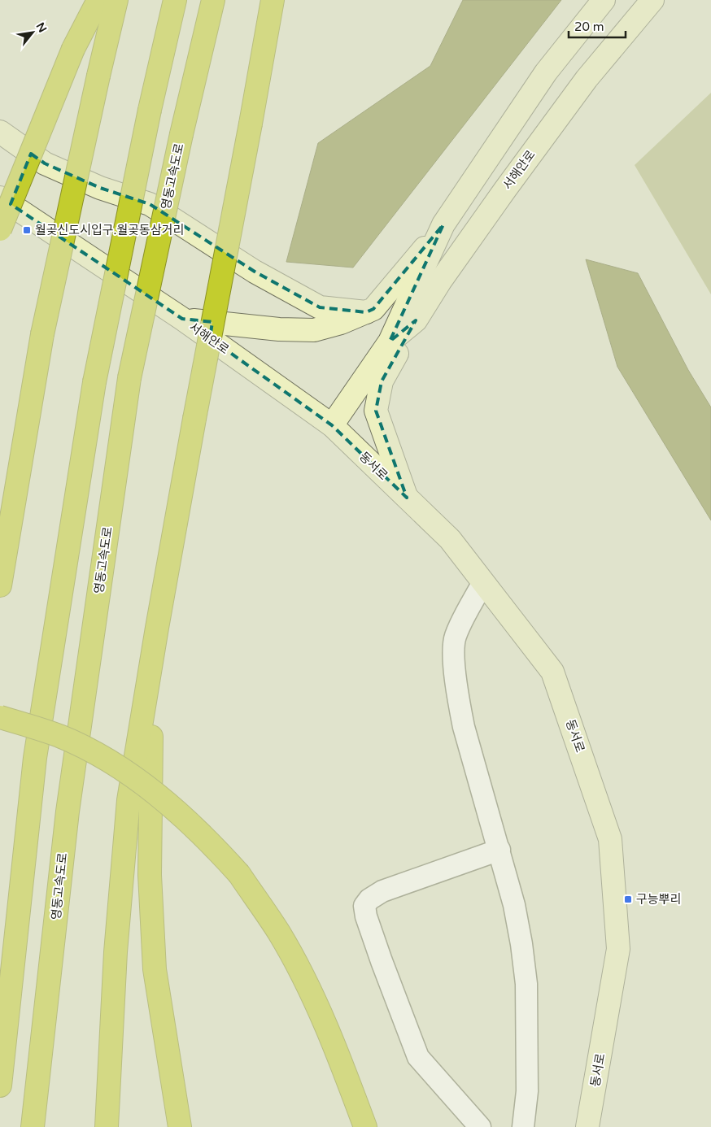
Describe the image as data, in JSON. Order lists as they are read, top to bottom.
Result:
{
  "streets": {
    "highway": ["영동고속도로"],
    "main road": ["서해안로", "동서로"]
  },
  "crossings": [
    ["서해안로", "동서로"]
  ],
  "places": {
    "transit": ["월곶신도시입구.월곶동삼거리", "구능뿌리"]
  },
  "scale_bar": "20 m",
  "north": "top right"
}
